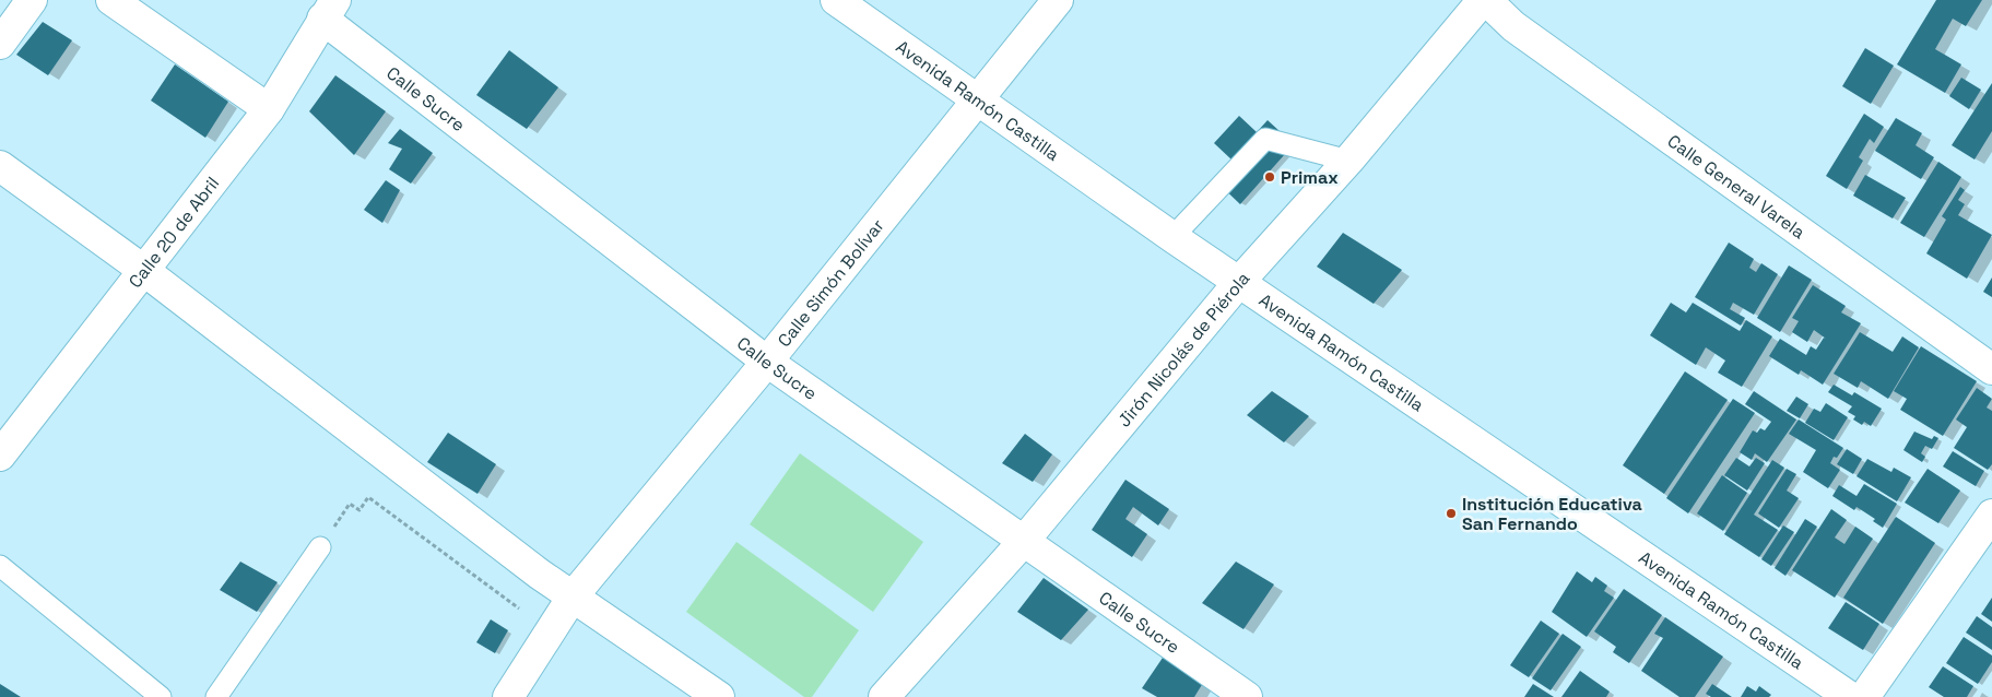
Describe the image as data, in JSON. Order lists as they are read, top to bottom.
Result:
{
  "streets": {
    "street": [
      "Calle Sucre",
      "Avenida Ramón Castilla",
      "Calle General Varela",
      "Calle 20 de Abril",
      "Calle Simón Bolívar",
      "Jirón Nicolás de Piérola"
    ]
  },
  "crossings": [
    ["Calle Sucre", "Calle 20 de Abril"],
    ["Calle Sucre", "Calle Simón Bolívar"],
    ["Calle Sucre", "Jirón Nicolás de Piérola"],
    ["Avenida Ramón Castilla", "Calle Simón Bolívar"],
    ["Avenida Ramón Castilla", "Jirón Nicolás de Piérola"],
    ["Calle General Varela", "Jirón Nicolás de Piérola"]
  ],
  "places": ["Primax", "Institución Educativa San Fernando"]
}
